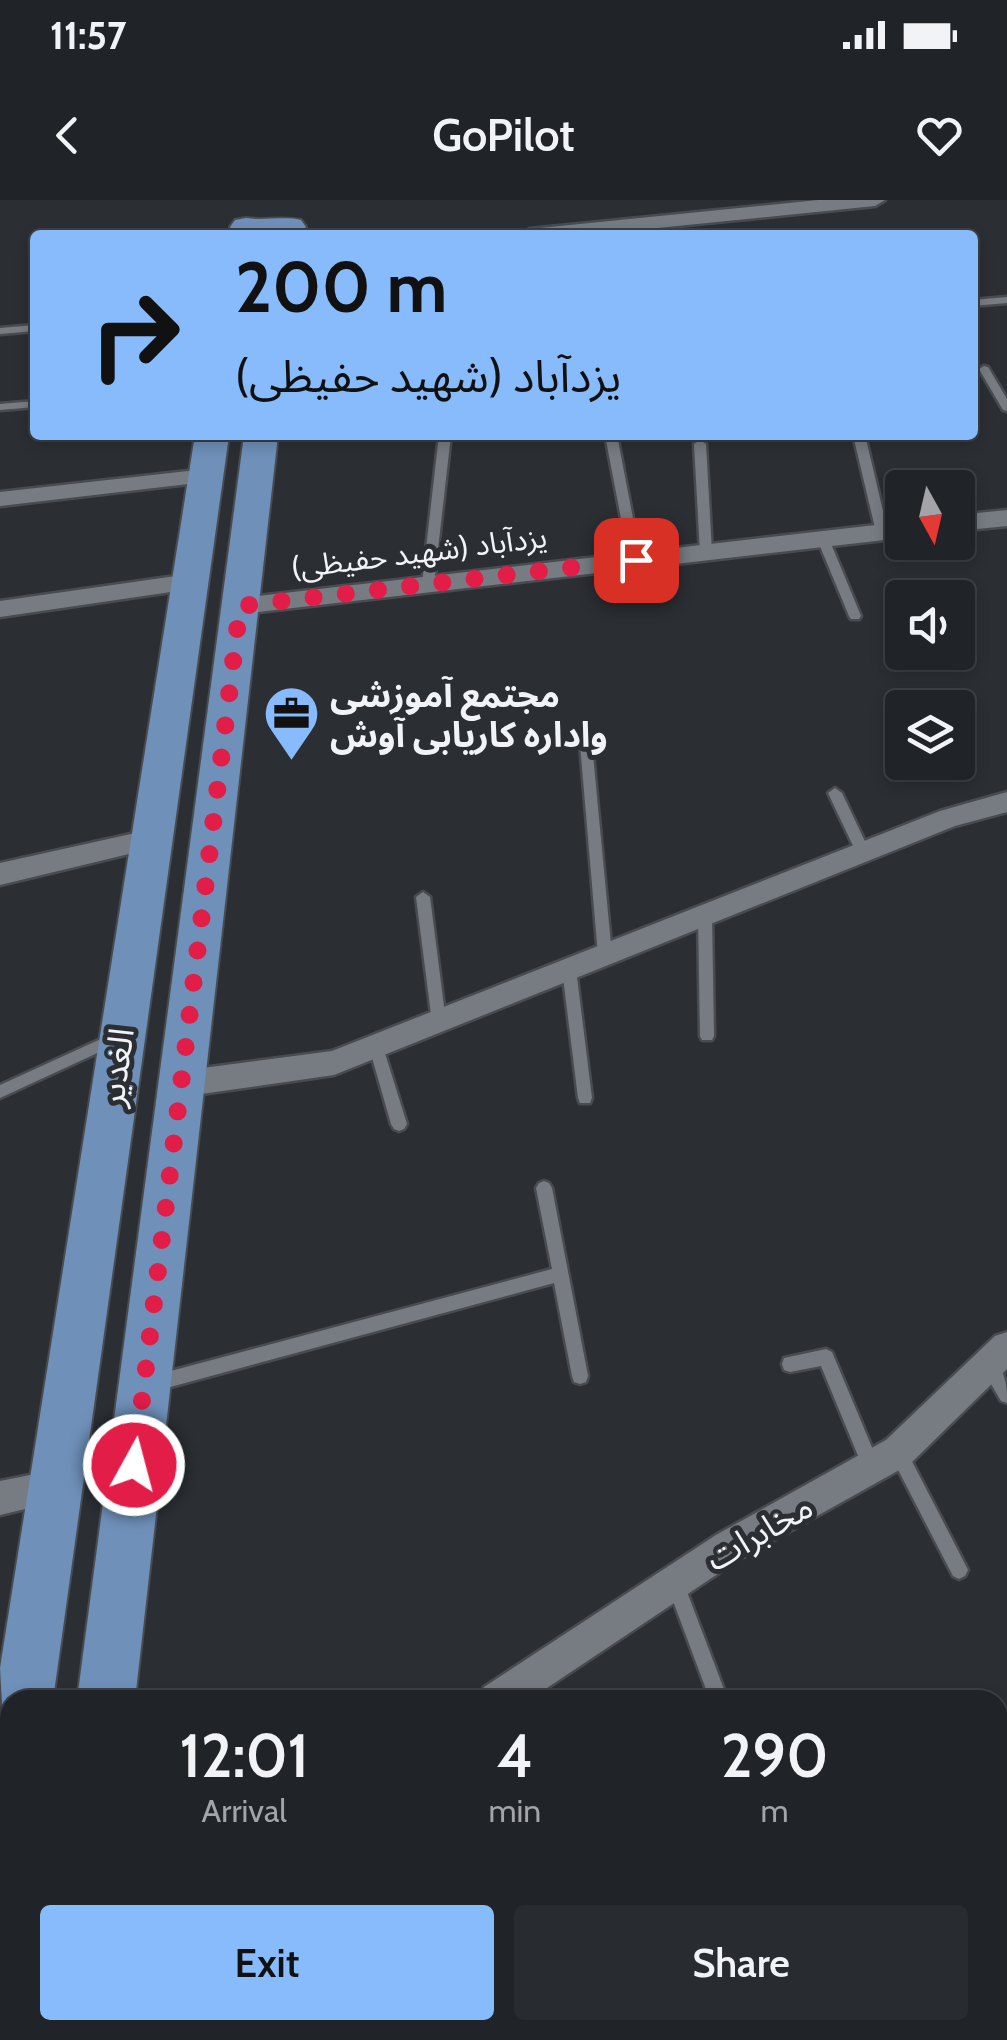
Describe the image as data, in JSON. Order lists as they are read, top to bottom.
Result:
{
  "streets": {
    "main road": ["الغدیر"],
    "street": ["یزدآباد (شهید حفیظی)", "مخابرات"]
  },
  "crossings": [
    ["یزدآباد (شهید حفیظی)", "الغدیر"]
  ],
  "places": {
    "office": ["مجتمع آموزشی واداره کاریابی آوش"]
  },
  "north": "bottom",
  "page": {
    "status": "11:57",
    "header": "GoPilot",
    "turn": ["200 m", "یزدآباد (شهید حفیظی)"],
    "eta": [
      "12:01",
      "Arrival",
      "4",
      "min",
      "290",
      "m"
    ],
    "buttons": ["Exit", "Share"]
  }
}
